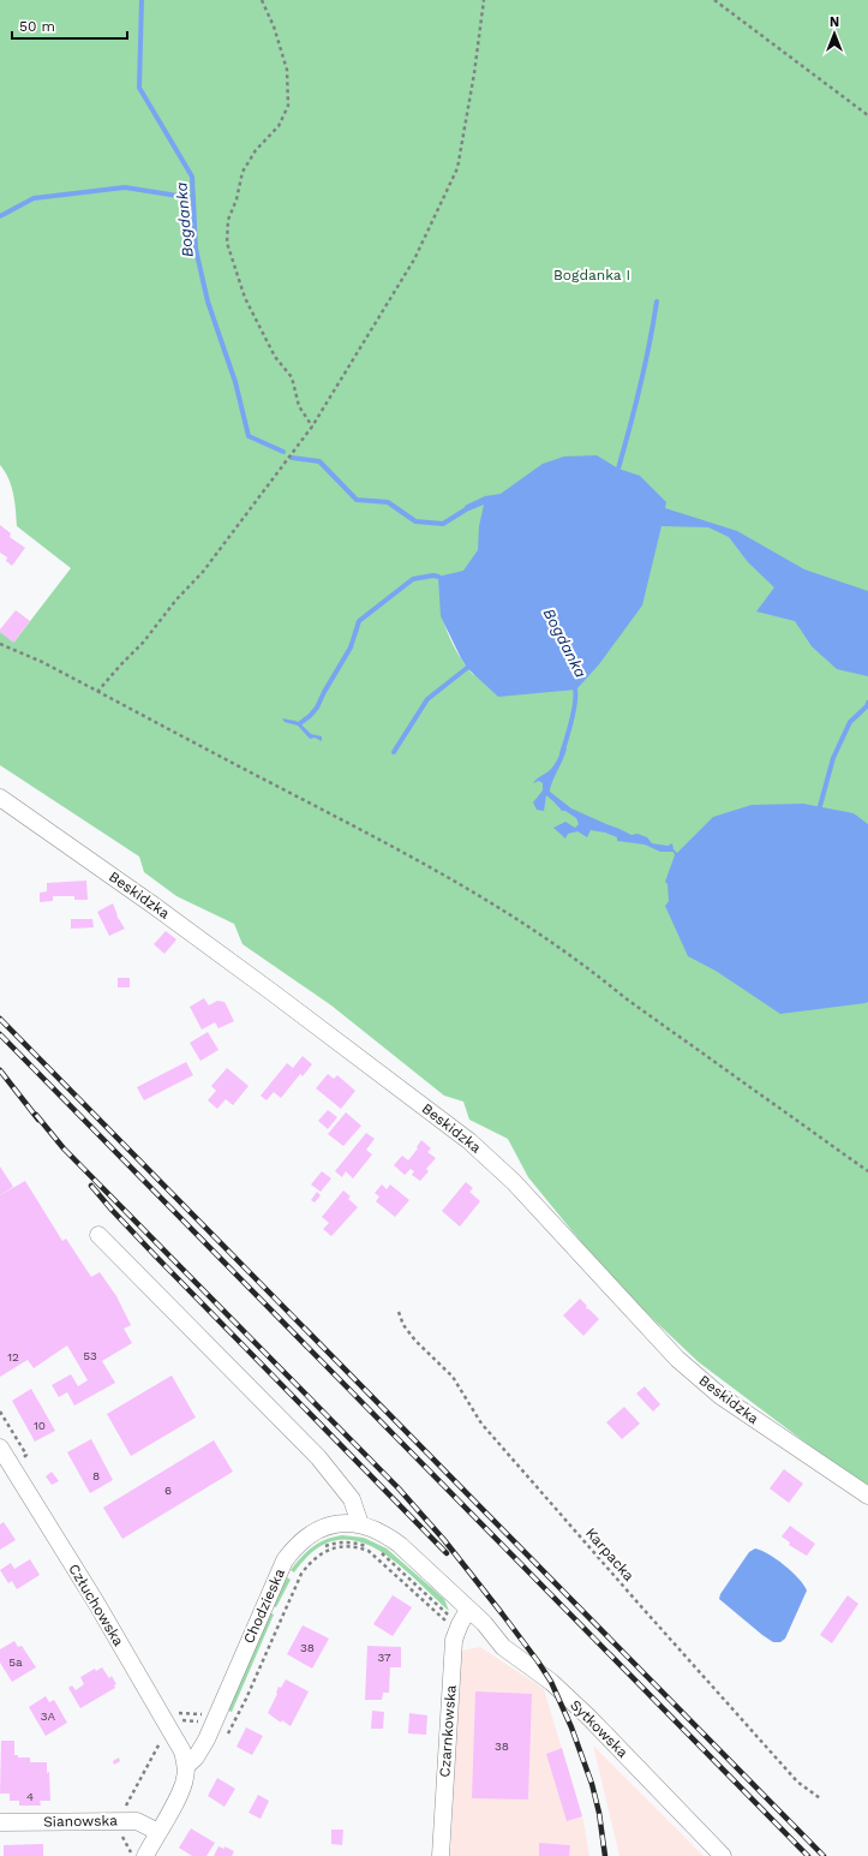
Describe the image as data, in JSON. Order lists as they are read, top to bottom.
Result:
{
  "streets": {
    "street": [
      "Beskidzka",
      "Człuchowska",
      "Chodzieska",
      "Sytkowska",
      "Czarnkowska",
      "Sianowska"
    ],
    "path": ["Karpacka"]
  },
  "crossings": [
    ["Człuchowska", "Chodzieska"],
    ["Chodzieska", "Sytkowska"],
    ["Chodzieska", "Czarnkowska"],
    ["Chodzieska", "Sianowska"],
    ["Sytkowska", "Czarnkowska"]
  ],
  "water": ["Bogdanka"],
  "parks": ["Bogdanka I"],
  "house_numbers": [
    "53",
    "12",
    "10",
    "8",
    "6",
    "38",
    "37",
    "5a",
    "3A",
    "38",
    "4"
  ],
  "scale_bar": "50 m",
  "north": "top"
}
